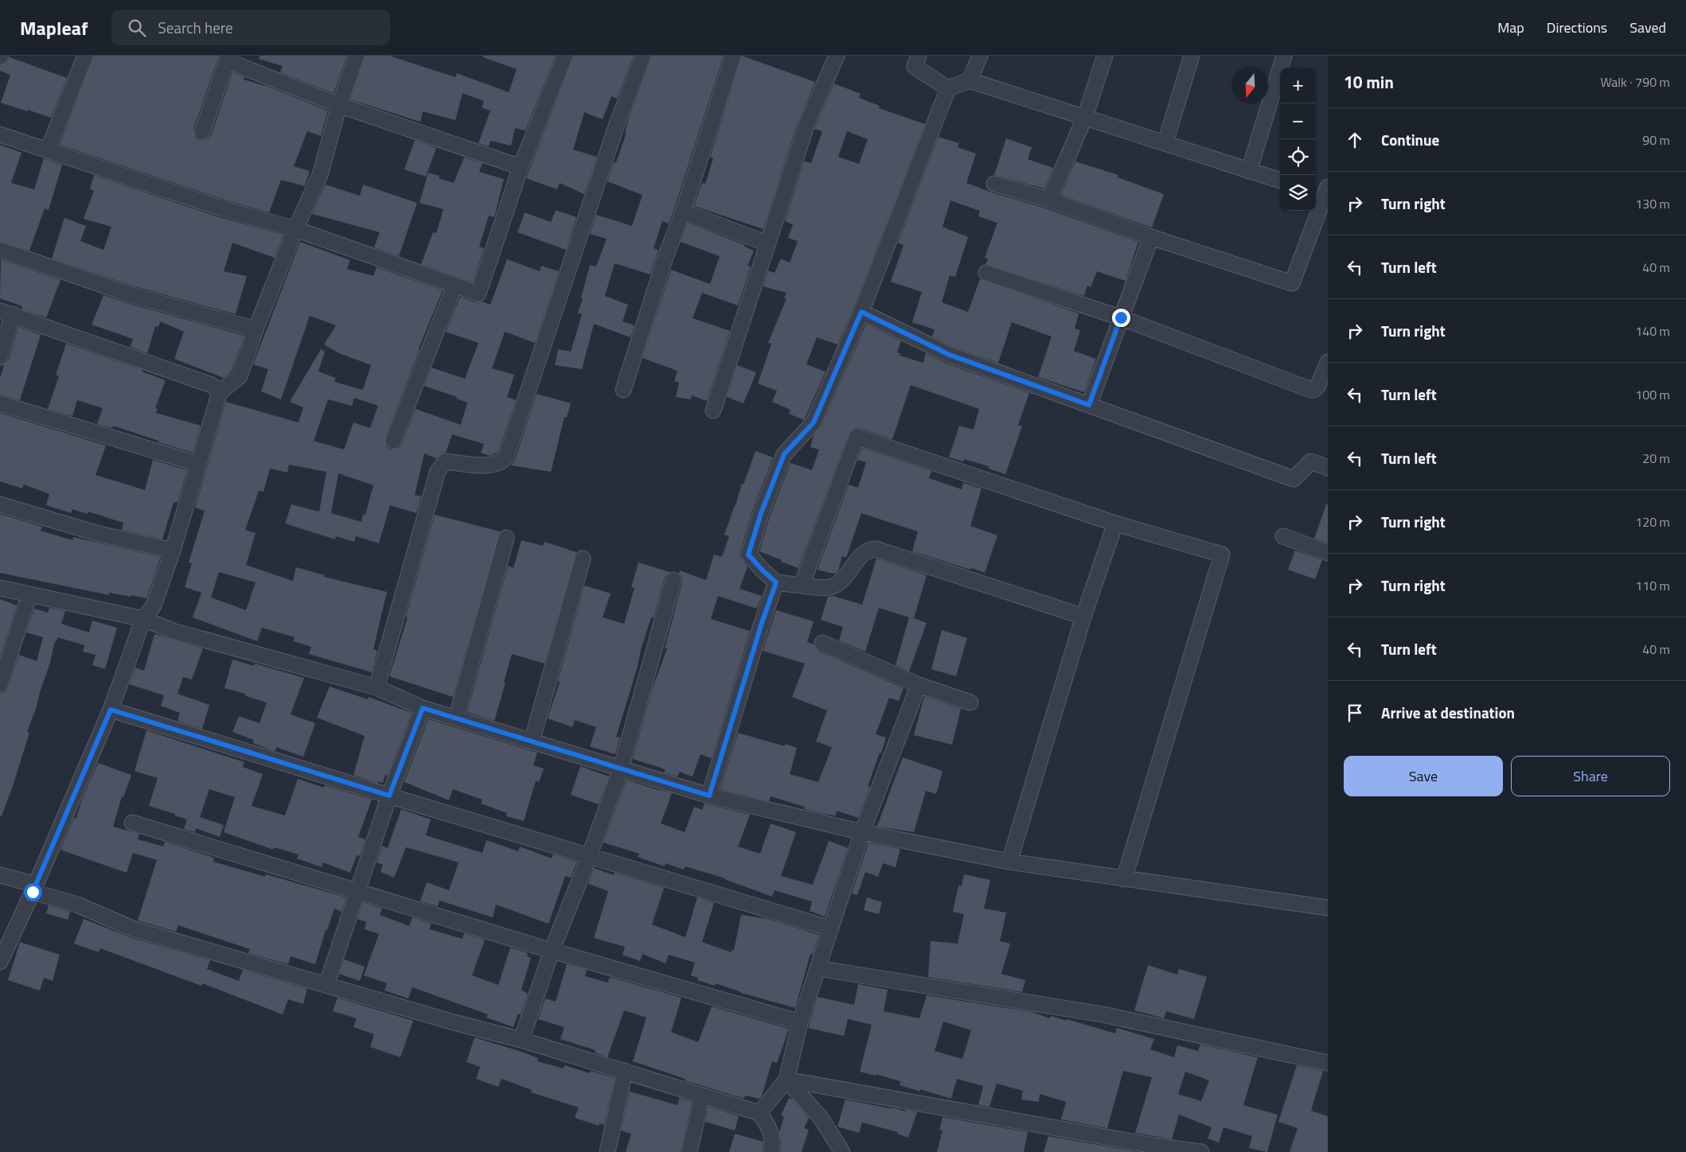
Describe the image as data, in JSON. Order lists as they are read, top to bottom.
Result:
{
  "north": "bottom",
  "page": {
    "header": "Mapleaf",
    "search": "Search here",
    "nav": ["Map", "Directions", "Saved"],
    "heading": ["10 min", "Walk · 790 m"],
    "map_buttons": ["+", "−"],
    "list": [
      ["Continue", "90 m"],
      ["Turn right", "130 m"],
      ["Turn left", "40 m"],
      ["Turn right", "140 m"],
      ["Turn left", "100 m"],
      ["Turn left", "20 m"],
      ["Turn right", "120 m"],
      ["Turn right", "110 m"],
      ["Turn left", "40 m"],
      "Arrive at destination"
    ],
    "buttons": ["Save", "Share"]
  }
}
